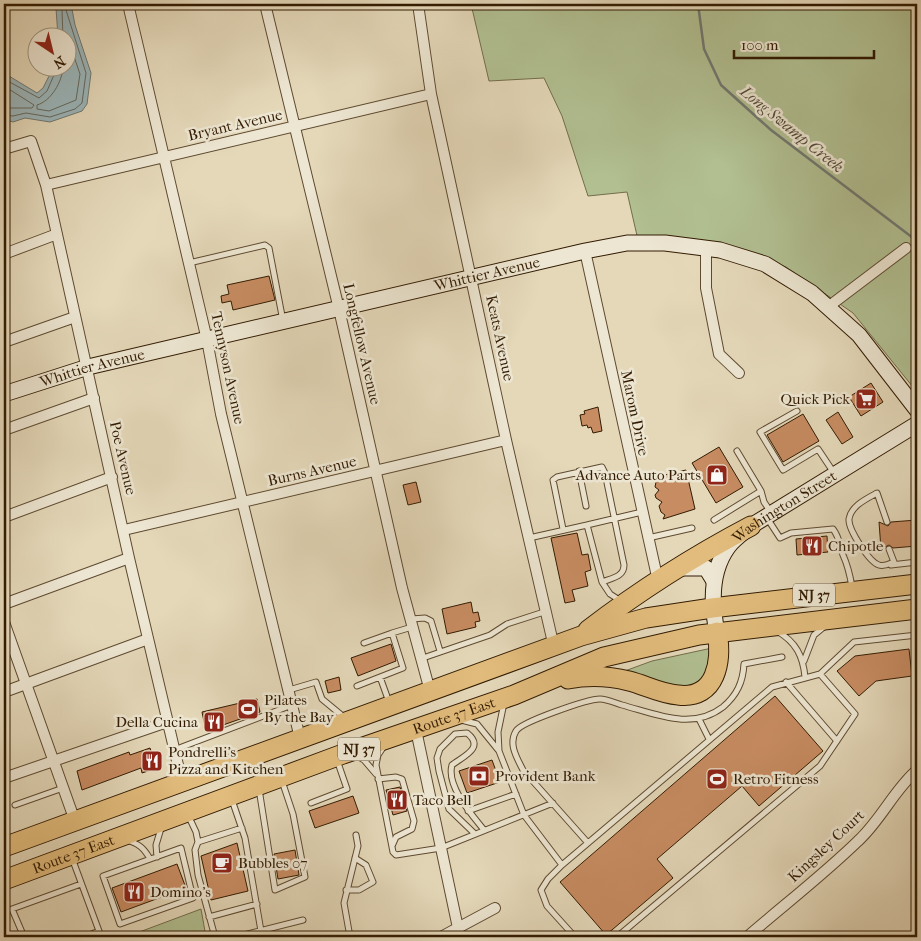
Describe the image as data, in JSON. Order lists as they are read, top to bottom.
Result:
{
  "streets": {
    "highway": ["NJ 37", "Route 37 East"],
    "street": [
      "Bryant Avenue",
      "Whittier Avenue",
      "Keats Avenue",
      "Longfellow Avenue",
      "Tennyson Avenue",
      "Marom Drive",
      "Poe Avenue",
      "Burns Avenue",
      "Washington Street",
      "Kingsley Court"
    ]
  },
  "crossings": [
    ["Bryant Avenue", "Keats Avenue"],
    ["Bryant Avenue", "Longfellow Avenue"],
    ["Bryant Avenue", "Tennyson Avenue"],
    ["Bryant Avenue", "Poe Avenue"],
    ["Whittier Avenue", "Keats Avenue"],
    ["Whittier Avenue", "Longfellow Avenue"],
    ["Whittier Avenue", "Tennyson Avenue"],
    ["Whittier Avenue", "Marom Drive"],
    ["Whittier Avenue", "Poe Avenue"],
    ["Keats Avenue", "Burns Avenue"],
    ["Keats Avenue", "Route 37 East"],
    ["Longfellow Avenue", "Burns Avenue"],
    ["Longfellow Avenue", "Route 37 East"],
    ["Tennyson Avenue", "Burns Avenue"],
    ["Tennyson Avenue", "Route 37 East"],
    ["Poe Avenue", "Burns Avenue"],
    ["Poe Avenue", "Route 37 East"],
    ["Washington Street", "Route 37 East"]
  ],
  "water": ["Long Swamp Creek"],
  "places": {
    "supermarket": ["Quick Pick"],
    "shop": ["Advance Auto Parts"],
    "restaurant": [
      "Chipotle",
      "Della Cucina",
      "Pondrelli's Pizza and Kitchen",
      "Taco Bell",
      "Domino's"
    ],
    "sports": ["Pilates By the Bay", "Retro Fitness"],
    "bank": ["Provident Bank"],
    "cafe": ["Bubbles 07"]
  },
  "scale_bar": "100 m",
  "north": "bottom right"
}
